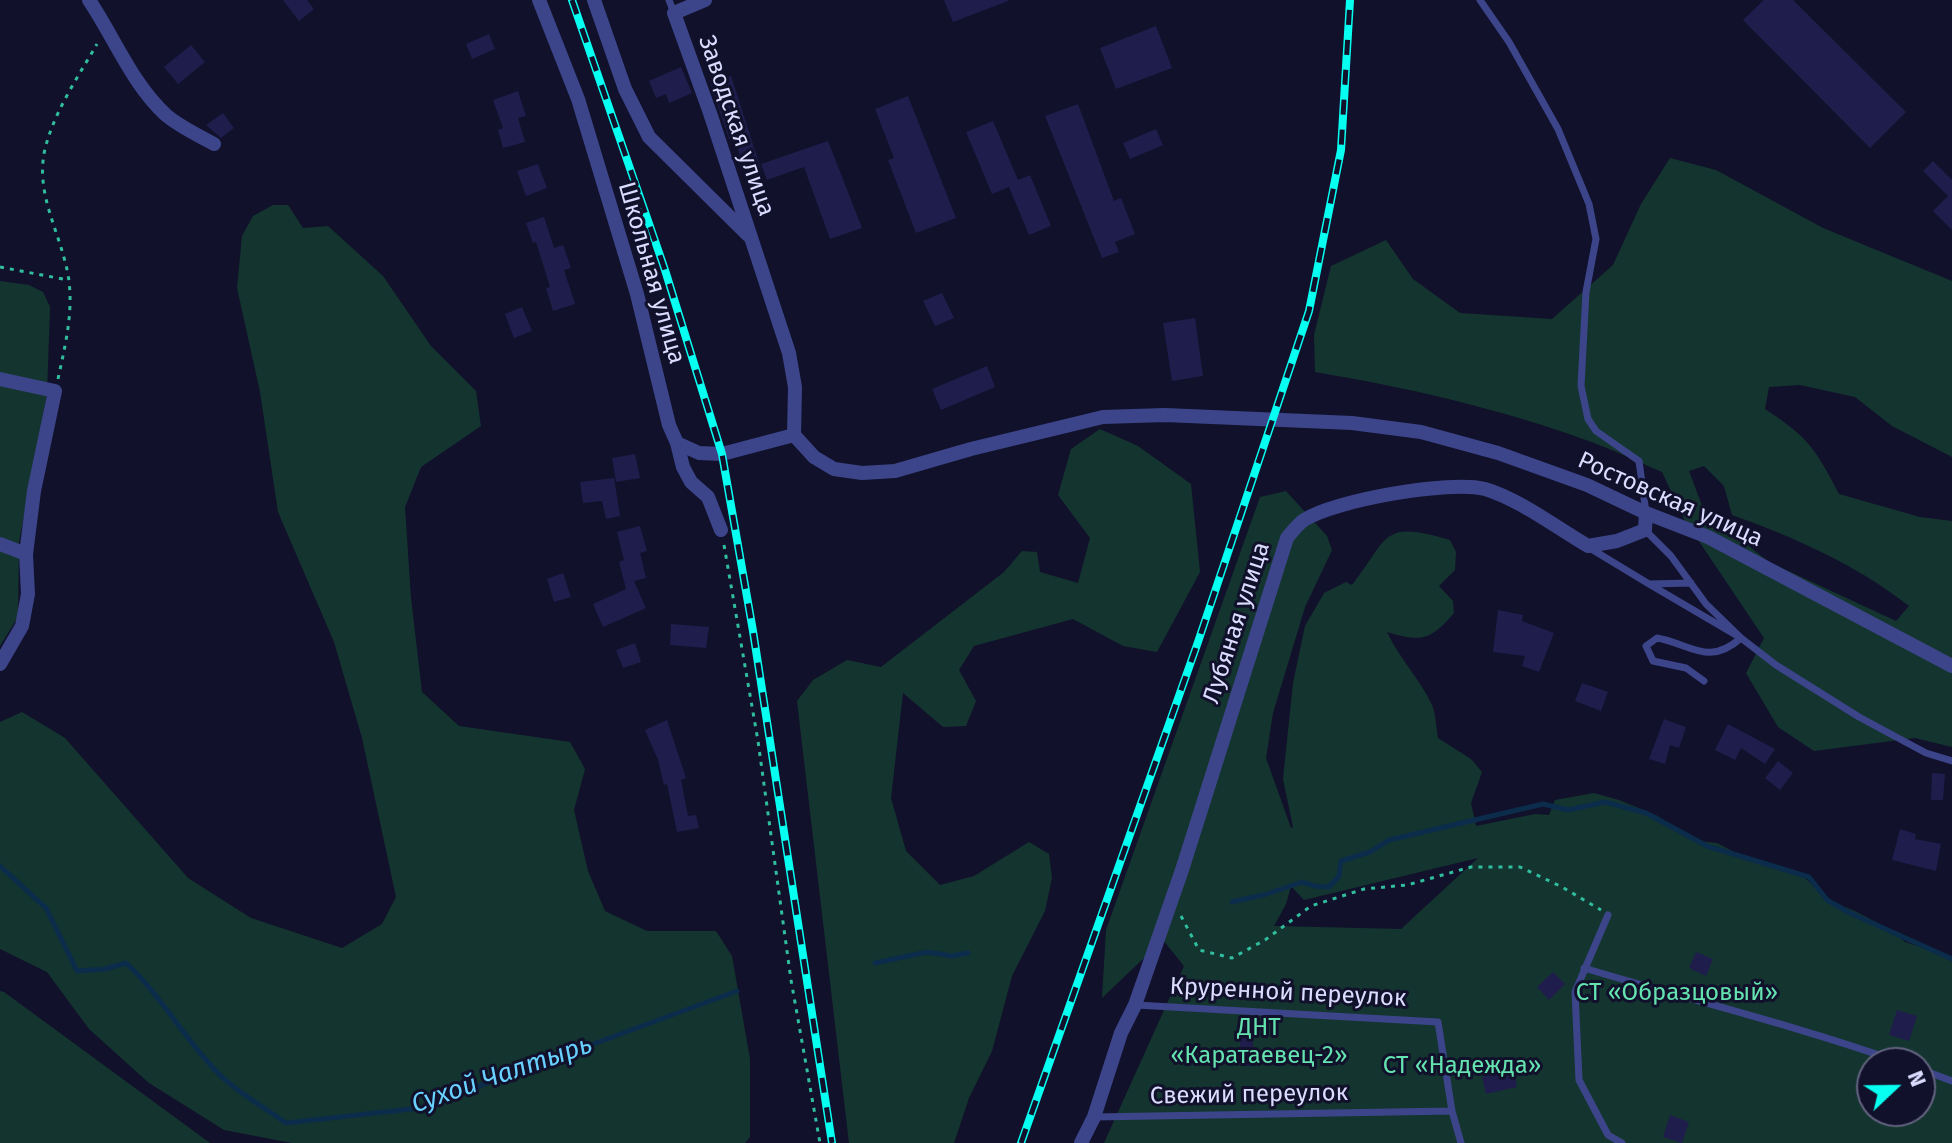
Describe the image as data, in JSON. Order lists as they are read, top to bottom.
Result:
{
  "streets": {
    "street": [
      "Заводская улица",
      "Школьная улица",
      "Ростовская улица",
      "Лубяная улица"
    ],
    "lane": ["Круренной переулок", "Свежий переулок"]
  },
  "crossings": [
    ["Заводская улица", "Ростовская улица"],
    ["Лубяная улица", "Круренной переулок"],
    ["Лубяная улица", "Свежий переулок"],
    ["Круренной переулок", "Свежий переулок"]
  ],
  "water": ["Сухой Чалтырь"],
  "parks": ["СТ «Образцовый»", "ДНТ «Каратаевец-2»", "СТ «Надежда»"],
  "north": "right"
}
